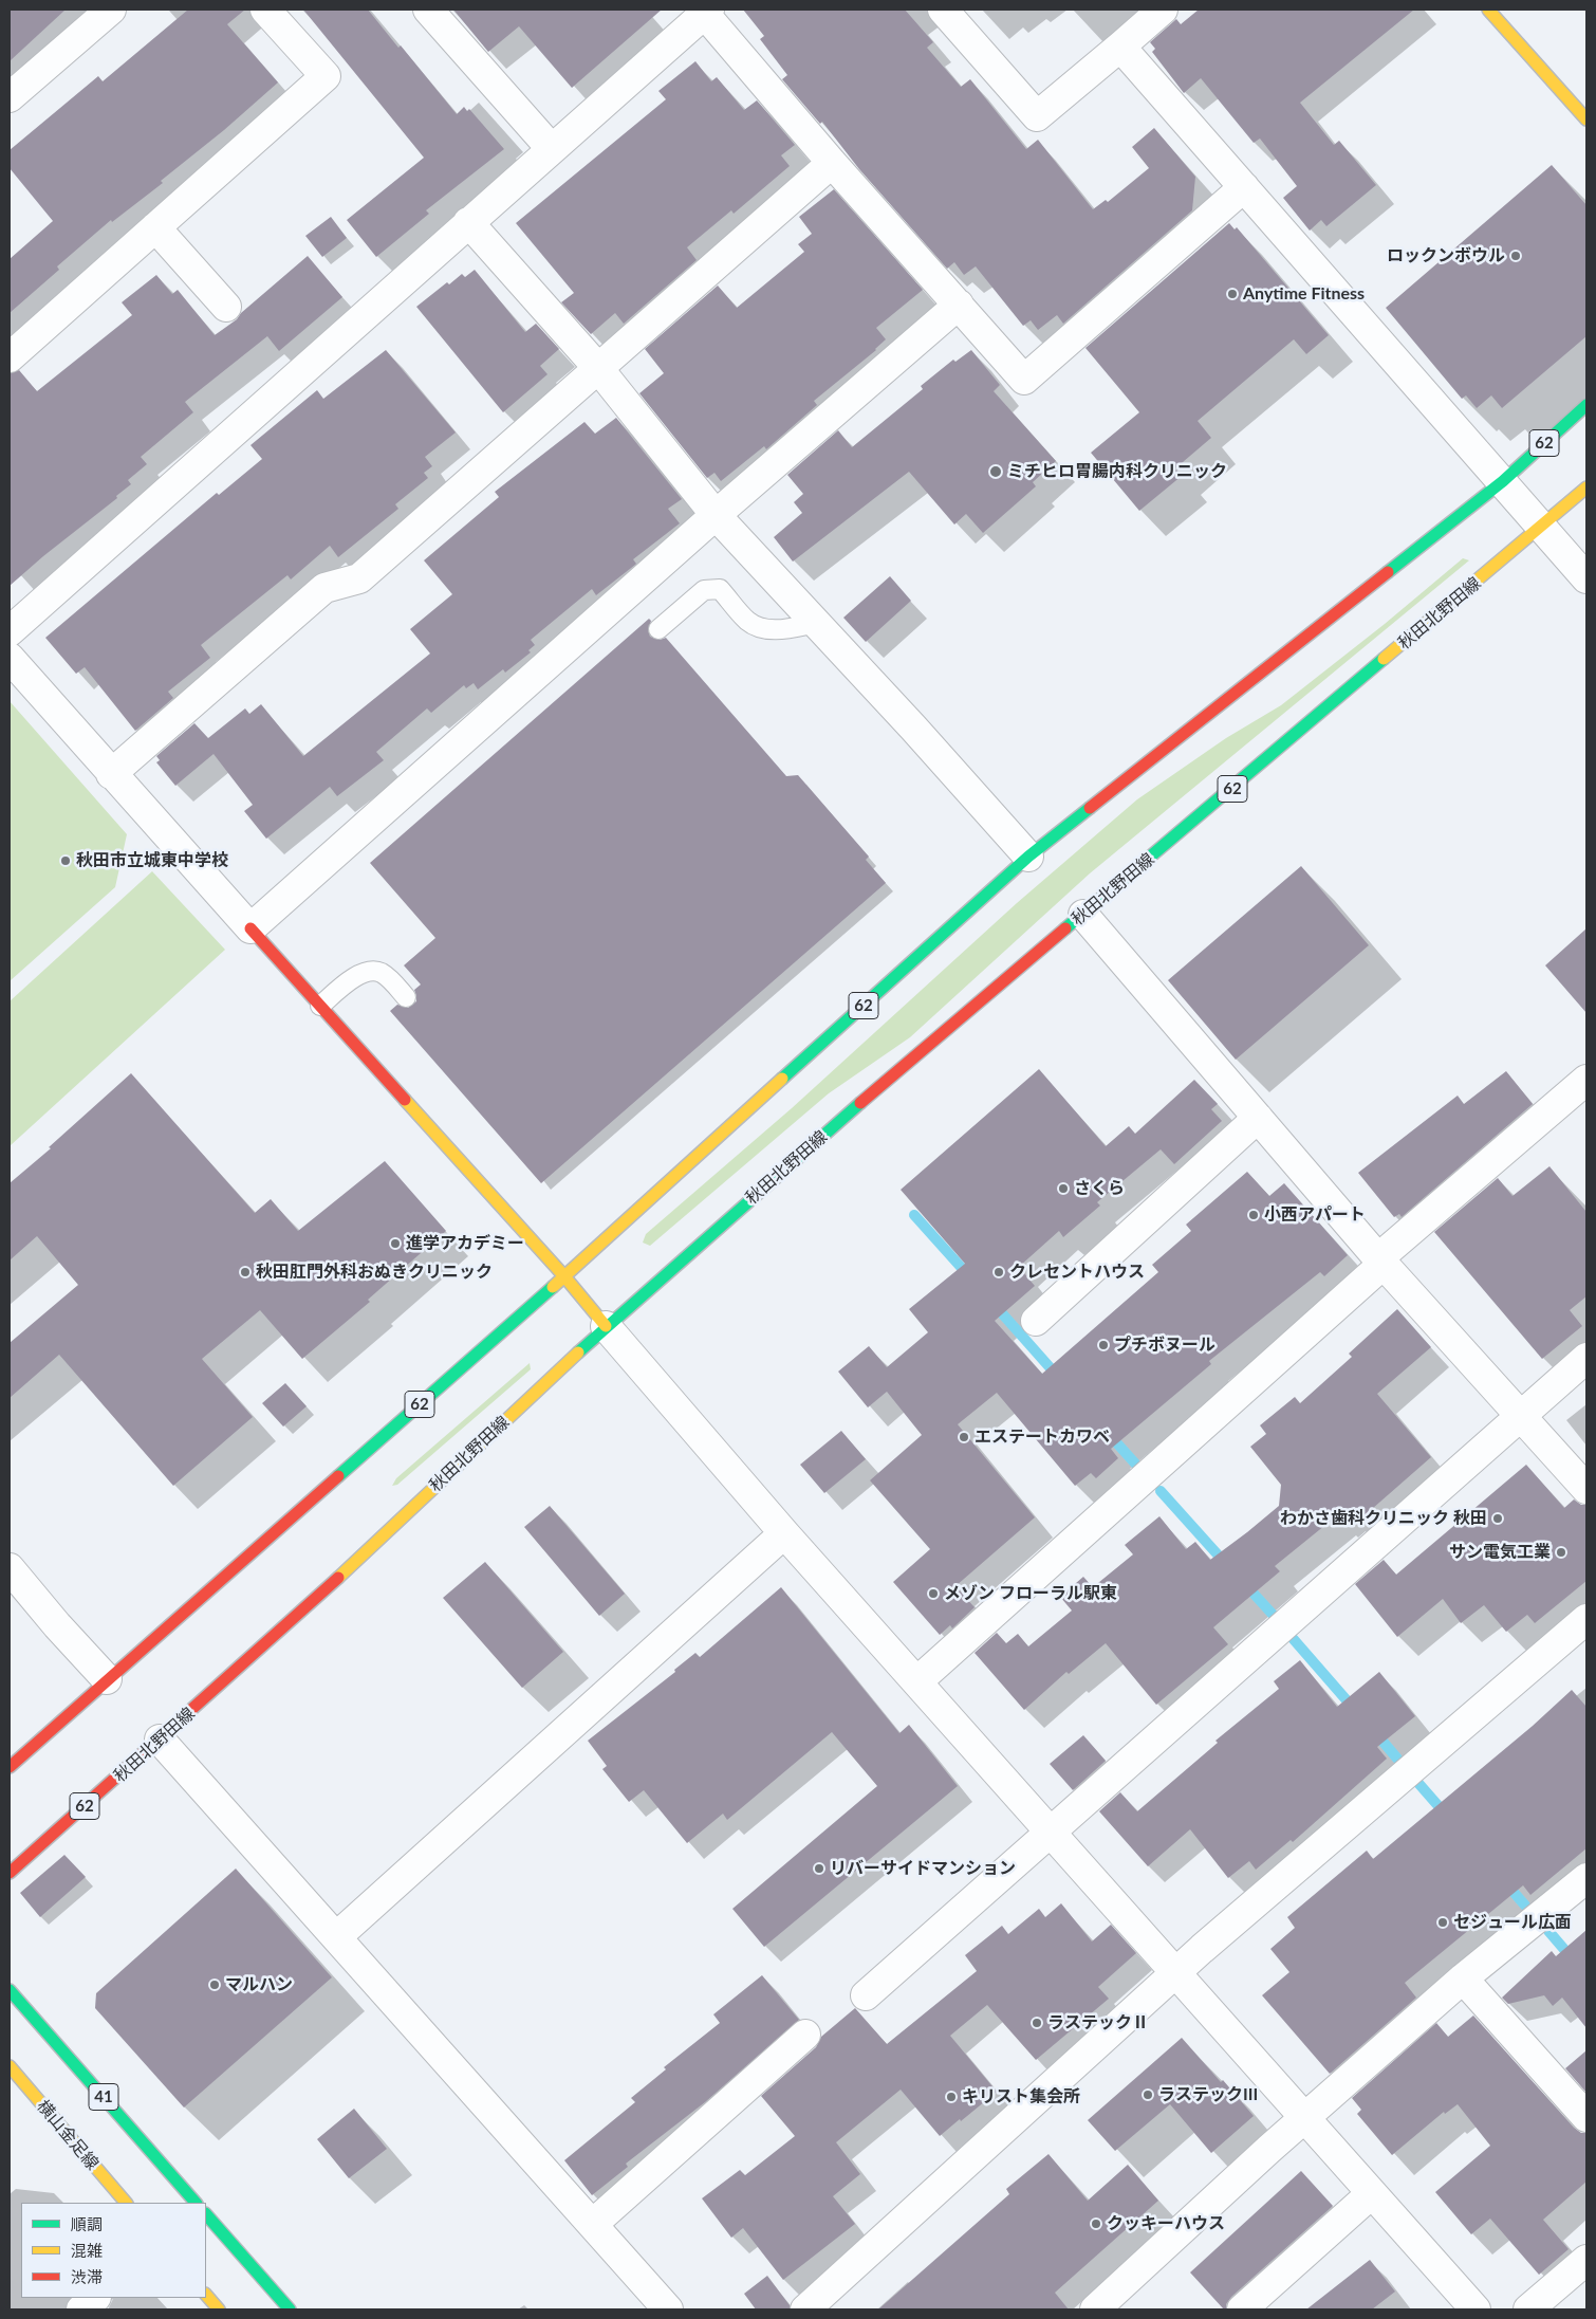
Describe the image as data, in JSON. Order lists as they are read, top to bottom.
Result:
{
  "streets": {
    "main road": [
      "62",
      "秋田北野田線",
      "41",
      "横山金足線"
    ]
  },
  "places": [
    "ロックンボウル",
    "Anytime Fitness",
    "ミチヒロ胃腸内科クリニック",
    "秋田市立城東中学校",
    "さくら",
    "小西アパート",
    "進学アカデミー",
    "秋田肛門外科おぬきクリニック",
    "クレセントハウス",
    "プチボヌール",
    "エステートカワベ",
    "わかさ歯科クリニック 秋田",
    "サン電気工業",
    "メゾン フローラル駅東",
    "リバーサイドマンション",
    "セジュール広面",
    "マルハン",
    "ラステックⅡ",
    "ラステックIII",
    "キリスト集会所",
    "クッキーハウス"
  ],
  "legend": ["順調", "混雑", "渋滞"]
}
